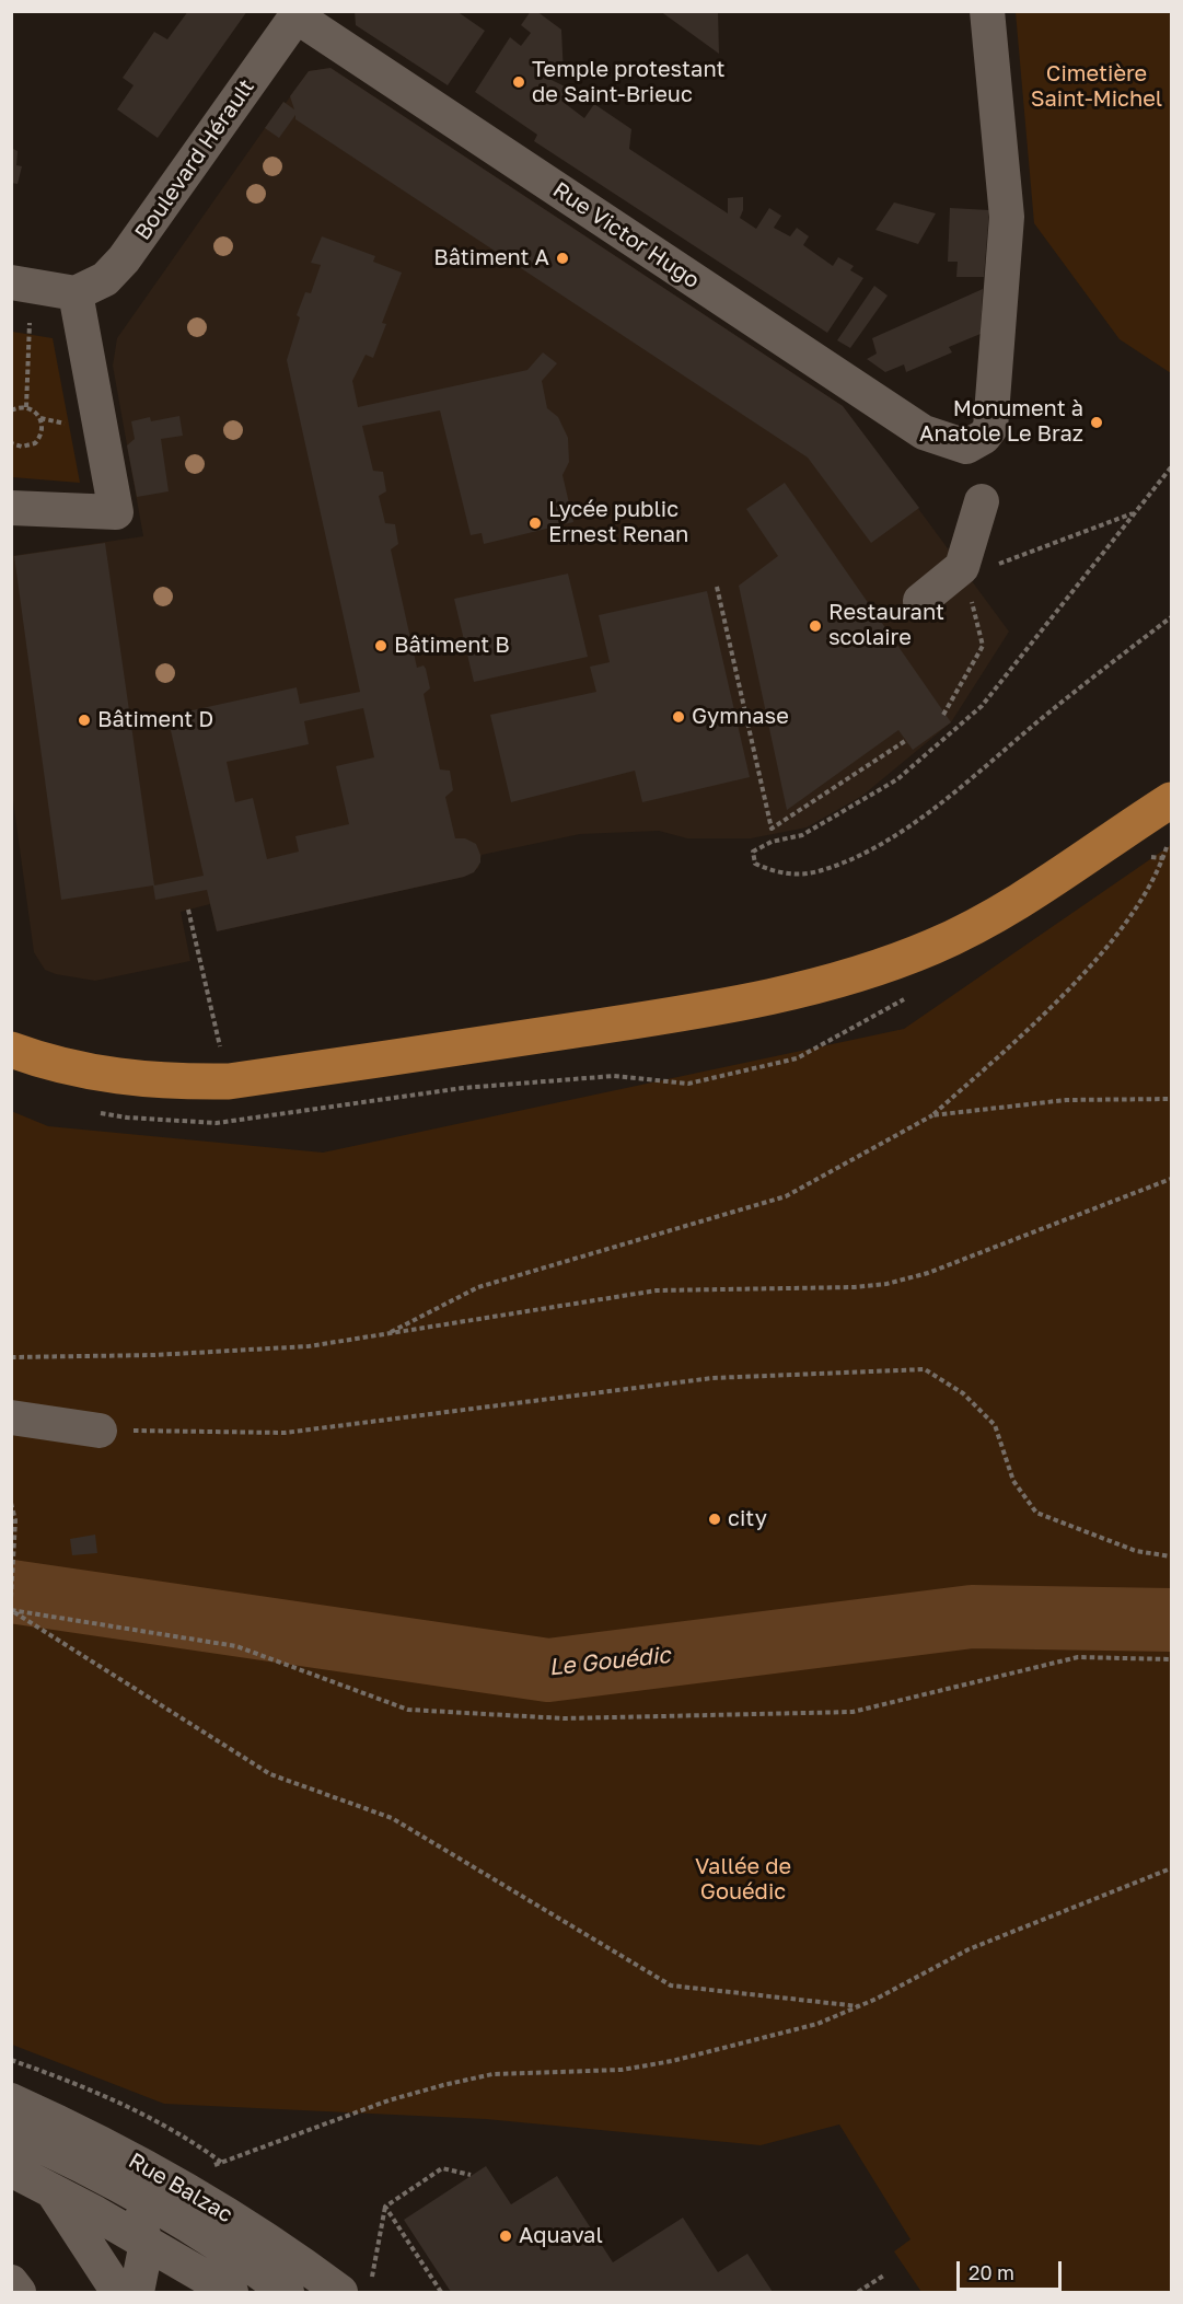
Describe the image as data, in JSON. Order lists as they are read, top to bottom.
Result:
{
  "streets": {
    "street": ["Boulevard Hérault", "Rue Victor Hugo", "Rue Balzac"]
  },
  "crossings": [
    ["Boulevard Hérault", "Rue Victor Hugo"]
  ],
  "water": ["Le Gouédic"],
  "parks": ["Cimetière Saint-Michel", "Vallée de Gouédic"],
  "places": [
    "Temple protestant de Saint-Brieuc",
    "Bâtiment A",
    "Monument à Anatole Le Braz",
    "Lycée public Ernest Renan",
    "Restaurant scolaire",
    "Bâtiment B",
    "Gymnase",
    "Bâtiment D",
    "city",
    "Aquaval"
  ],
  "scale_bar": "20 m"
}
